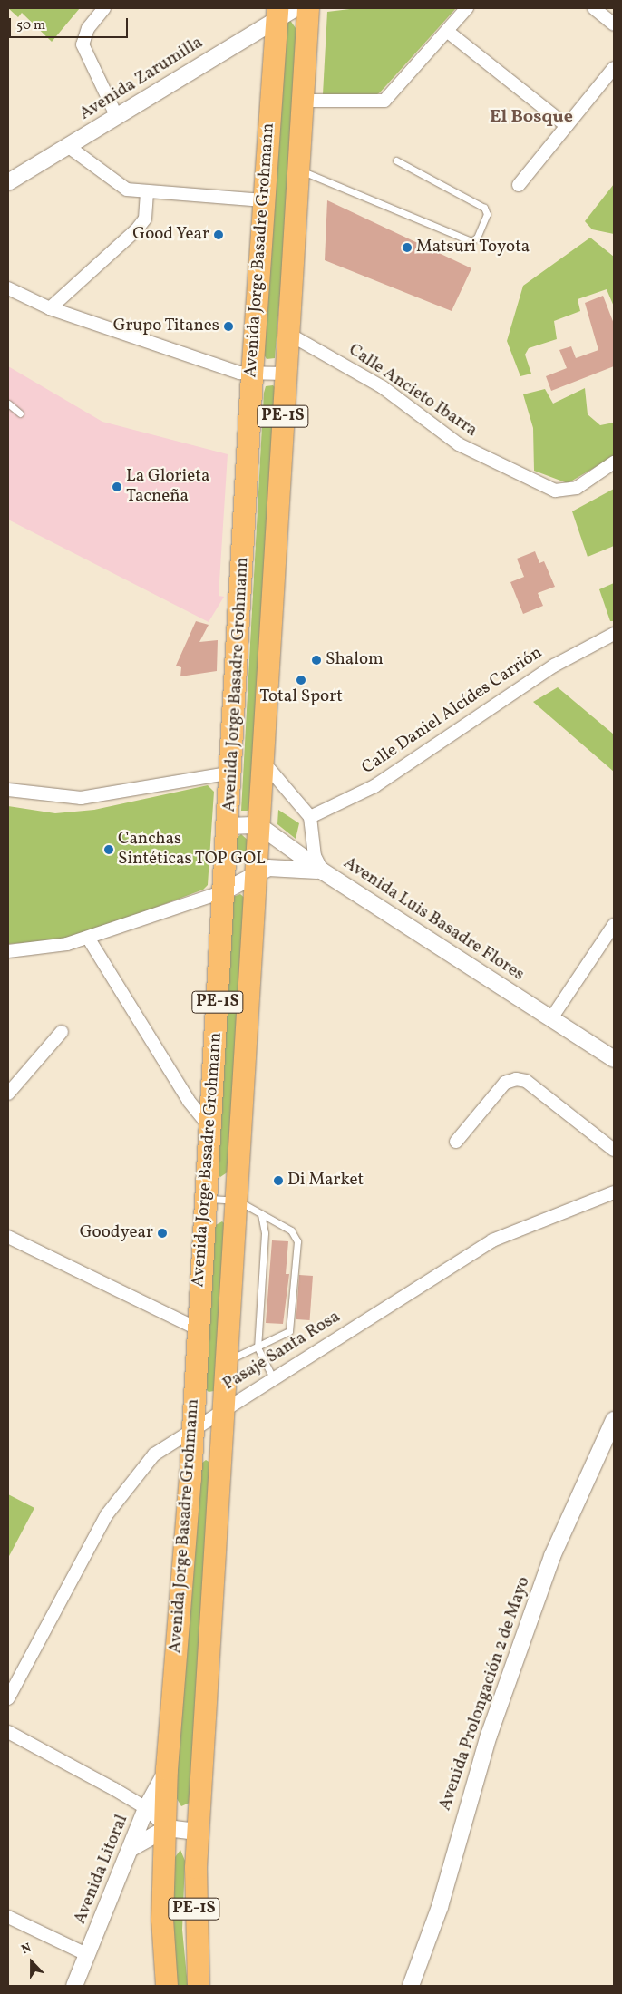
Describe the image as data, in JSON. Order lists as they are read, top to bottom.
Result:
{
  "streets": {
    "highway": ["Avenida Jorge Basadre Grohmann", "PE-1S"],
    "street": [
      "Avenida Zarumilla",
      "Calle Ancieto Ibarra",
      "Calle Daniel Alcídes Carrión",
      "Avenida Luis Basadre Flores",
      "Pasaje Santa Rosa",
      "Avenida Prolongación 2 de Mayo",
      "Avenida Litoral"
    ]
  },
  "crossings": [
    ["Avenida Zarumilla", "Avenida Jorge Basadre Grohmann"],
    ["Avenida Jorge Basadre Grohmann", "Calle Ancieto Ibarra"],
    ["Avenida Jorge Basadre Grohmann", "Avenida Luis Basadre Flores"],
    ["Avenida Jorge Basadre Grohmann", "Pasaje Santa Rosa"],
    ["Avenida Jorge Basadre Grohmann", "Avenida Litoral"]
  ],
  "districts": ["El Bosque"],
  "places": [
    "Good Year",
    "Matsuri Toyota",
    "Grupo Titanes",
    "La Glorieta Tacneña",
    "Shalom",
    "Total Sport",
    "Canchas Sintéticas TOP GOL",
    "Di Market",
    "Goodyear"
  ],
  "scale_bar": "50 m",
  "north": "top"
}
